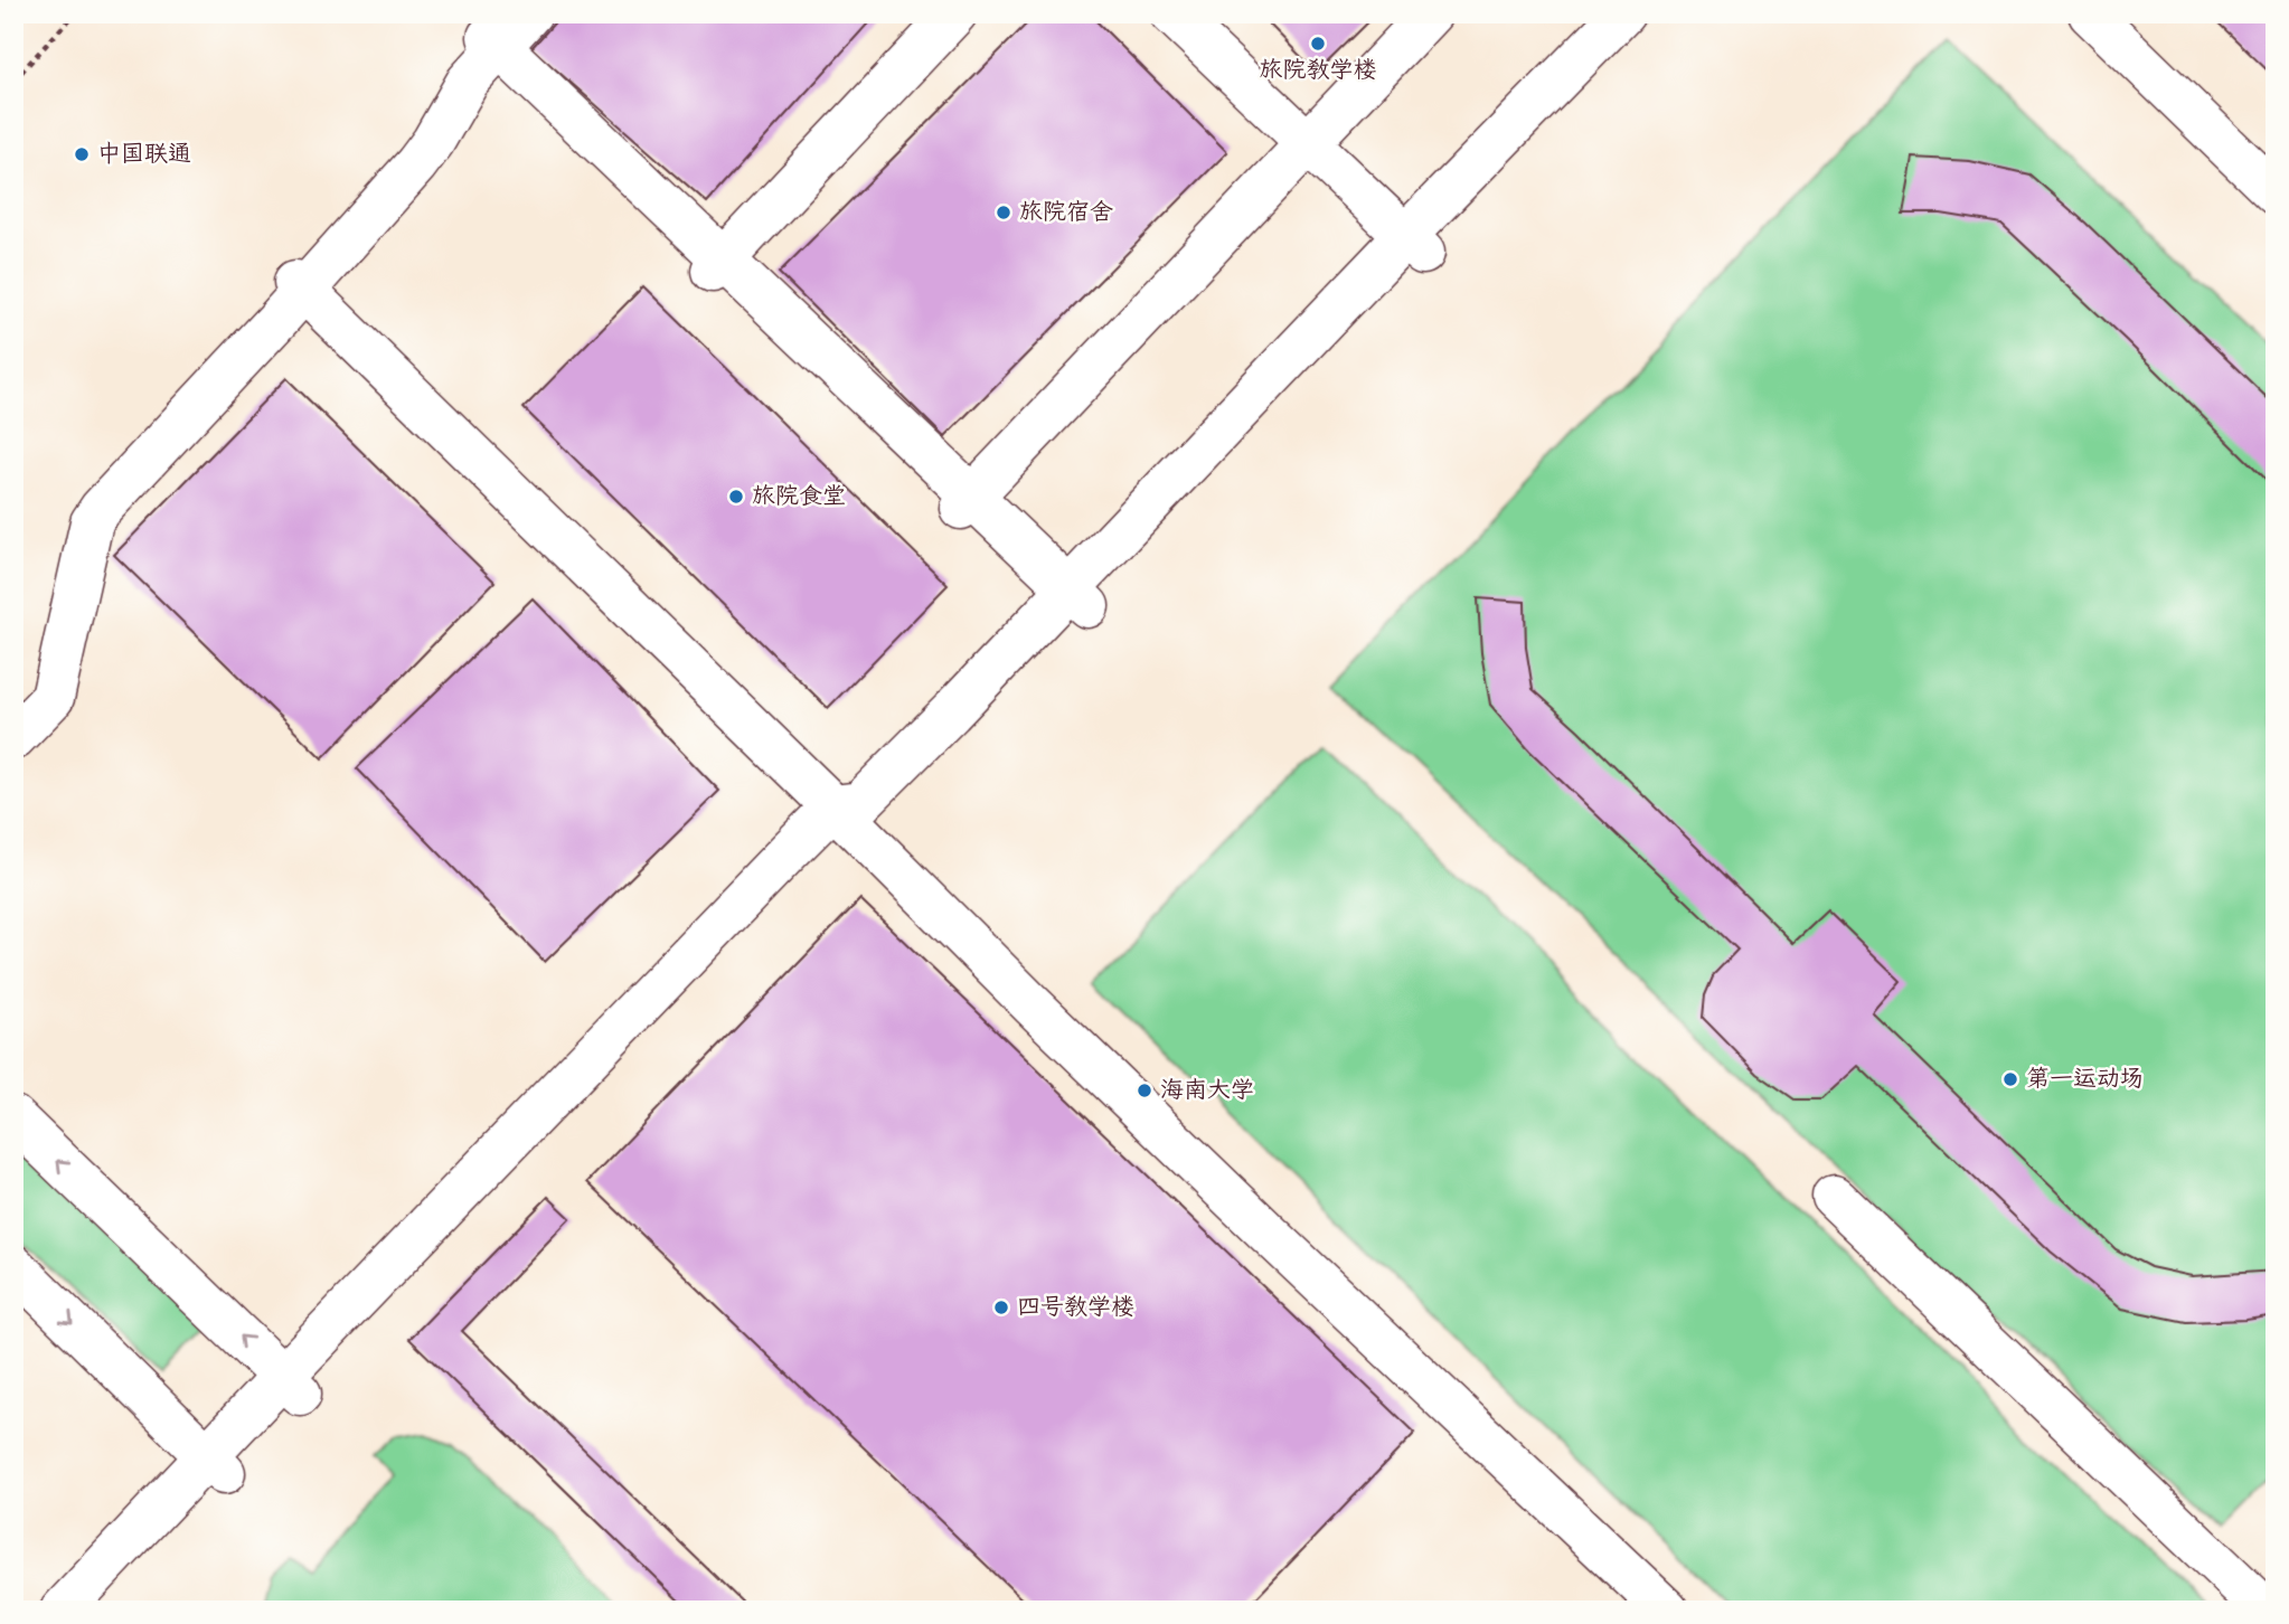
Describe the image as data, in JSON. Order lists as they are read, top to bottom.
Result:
{
  "places": [
    "旅院教学楼",
    "中国联通",
    "旅院宿舍",
    "旅院食堂",
    "第一运动场",
    "海南大学",
    "四号教学楼"
  ]
}
